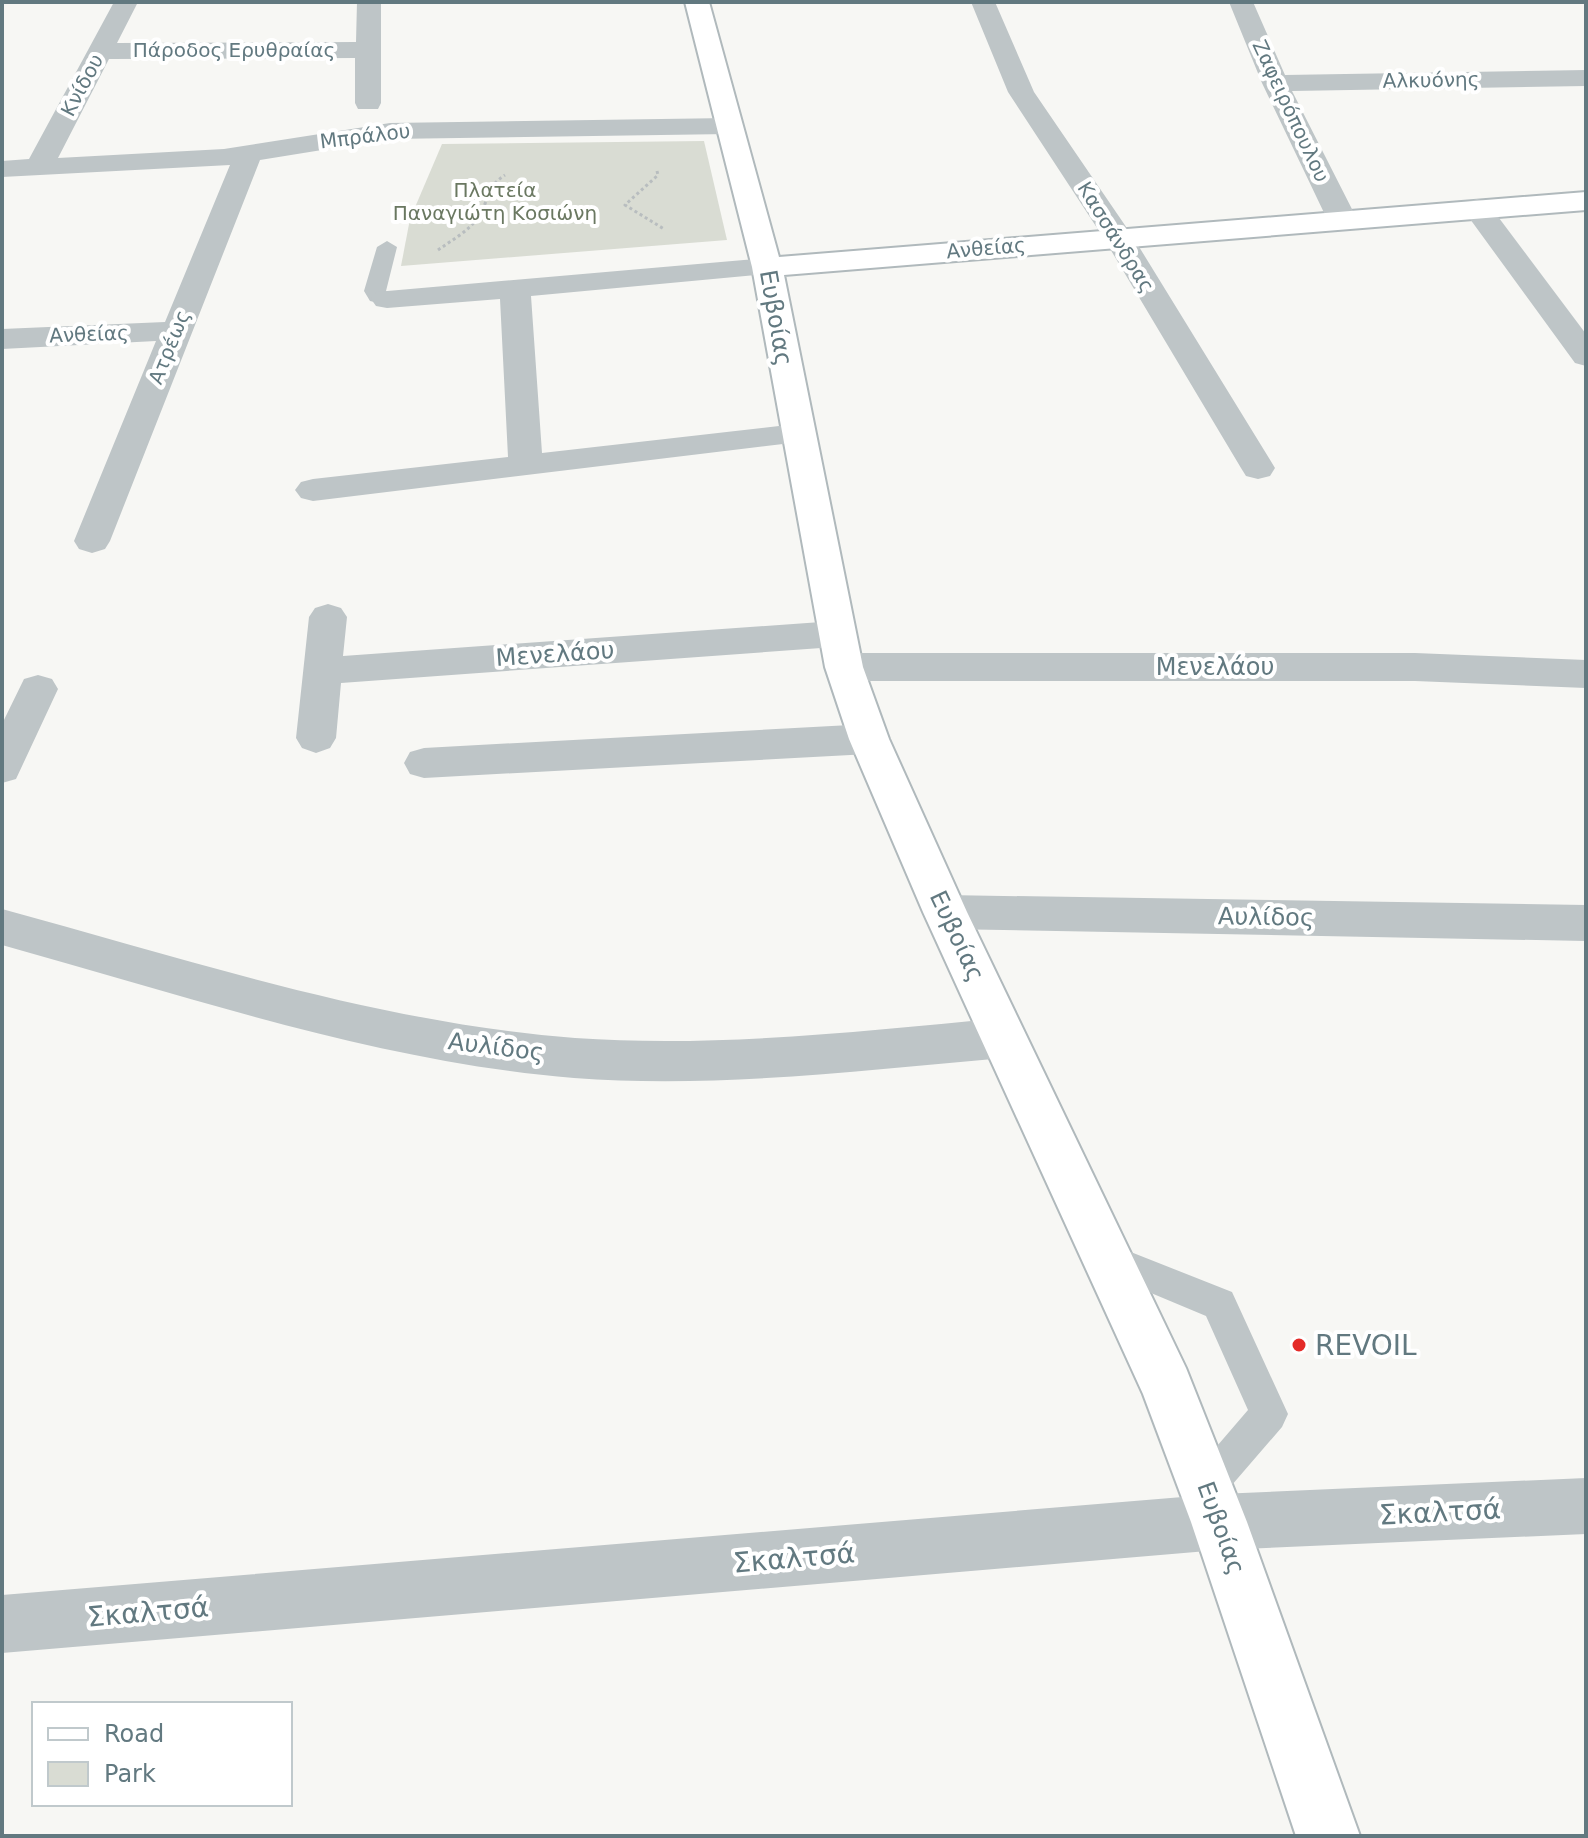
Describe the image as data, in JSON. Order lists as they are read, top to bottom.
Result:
{
  "streets": {
    "main road": ["Ανθείας", "Ευβοίας"],
    "street": [
      "Πάροδος Ερυθραίας",
      "Αλκυόνης",
      "Κνίδου",
      "Ζαφειρόπουλου",
      "Μπράλου",
      "Κασσάνδρας",
      "Ατρέως",
      "Μενελάου",
      "Αυλίδος",
      "Σκαλτσά"
    ]
  },
  "crossings": [
    ["Πάροδος Ερυθραίας", "Κνίδου"],
    ["Αλκυόνης", "Ζαφειρόπουλου"],
    ["Κνίδου", "Μπράλου"],
    ["Ζαφειρόπουλου", "Ανθείας"],
    ["Μπράλου", "Ευβοίας"],
    ["Μπράλου", "Ατρέως"],
    ["Κασσάνδρας", "Ανθείας"],
    ["Ανθείας", "Ευβοίας"],
    ["Ανθείας", "Ατρέως"],
    ["Ευβοίας", "Μενελάου"],
    ["Ευβοίας", "Αυλίδος"],
    ["Ευβοίας", "Σκαλτσά"]
  ],
  "parks": ["Πλατεία Παναγιώτη Κοσιώνη"],
  "places": ["REVOIL"],
  "legend": ["Road", "Park"]
}
